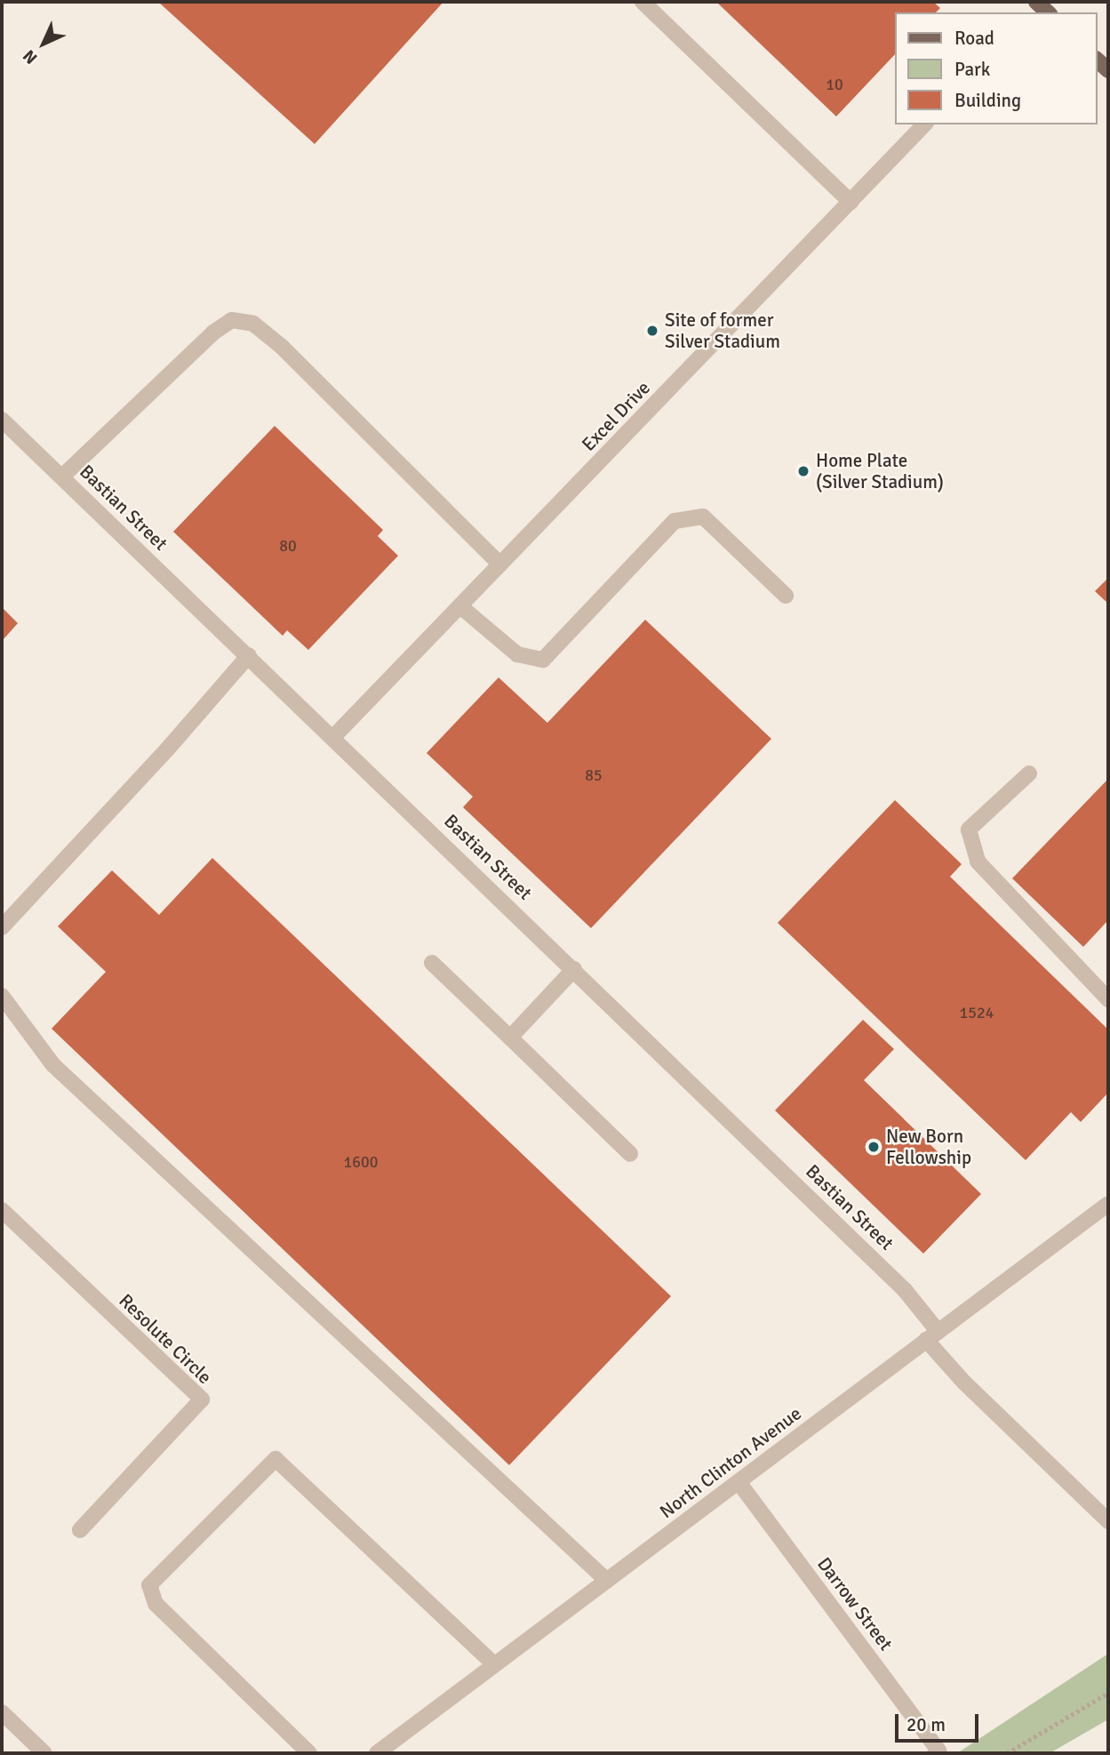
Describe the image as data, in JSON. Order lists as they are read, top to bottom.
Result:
{
  "streets": {
    "street": [
      "Excel Drive",
      "Bastian Street",
      "Resolute Circle",
      "North Clinton Avenue",
      "Darrow Street"
    ]
  },
  "crossings": [
    ["Excel Drive", "Bastian Street"],
    ["Bastian Street", "North Clinton Avenue"],
    ["North Clinton Avenue", "Darrow Street"]
  ],
  "places": ["Site of former Silver Stadium", "Home Plate (Silver Stadium)", "New Born Fellowship"],
  "house_numbers": [
    "10",
    "80",
    "85",
    "1524",
    "1600"
  ],
  "legend": ["Road", "Park", "Building"],
  "scale_bar": "20 m",
  "north": "bottom left"
}
